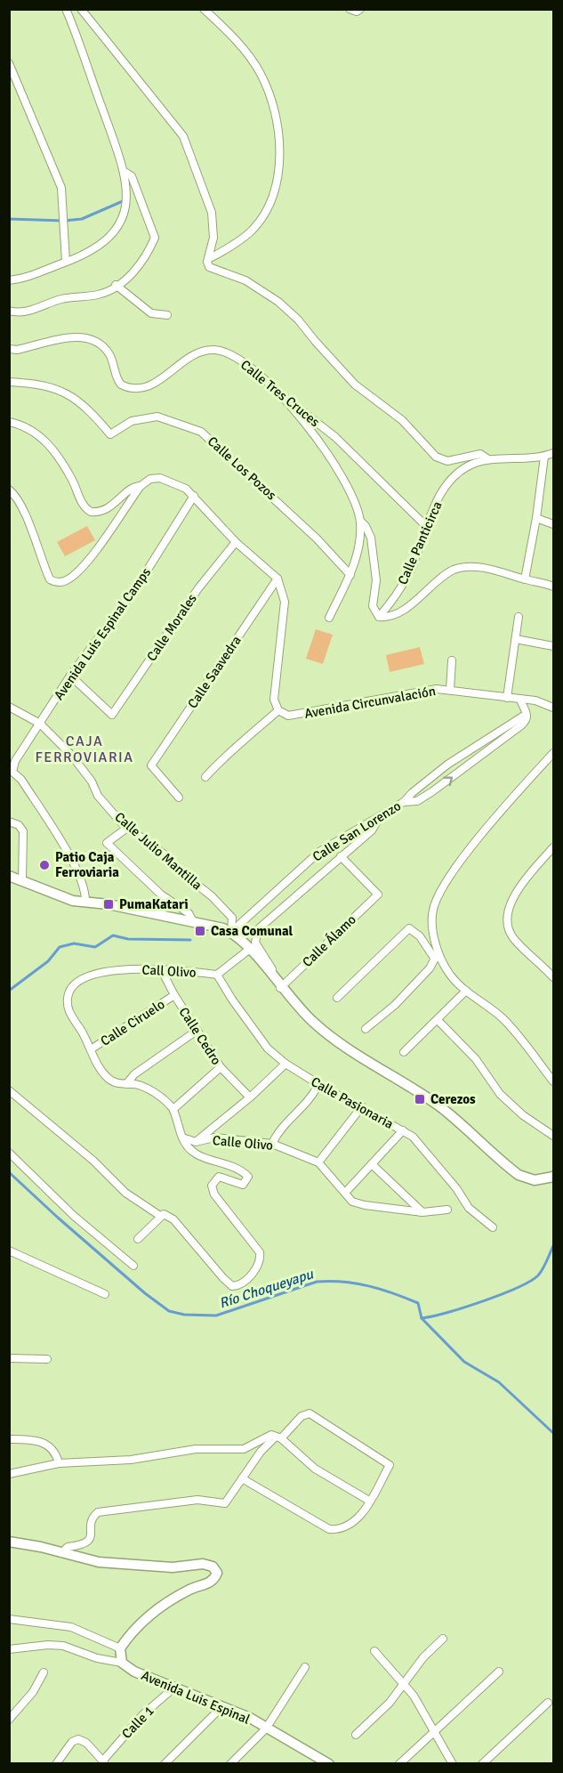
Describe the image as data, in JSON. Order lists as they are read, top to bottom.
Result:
{
  "streets": {
    "main road": ["Avenida Luis Espinal"],
    "street": [
      "Calle Tres Cruces",
      "Calle Los Pozos",
      "Calle Panticirca",
      "Calle Morales",
      "Avenida Luis Espinal Camps",
      "Calle Saavedra",
      "Avenida Circunvalación",
      "Calle San Lorenzo",
      "Calle Julio Mantilla",
      "Calle Álamo",
      "Call Olivo",
      "Calle Ciruelo",
      "Calle Cedro",
      "Calle Pasionaria",
      "Calle Olivo",
      "Calle 1"
    ]
  },
  "crossings": [
    ["Calle Tres Cruces", "Calle Panticirca"],
    ["Calle Morales", "Avenida Luis Espinal Camps"],
    ["Avenida Luis Espinal Camps", "Calle Julio Mantilla"],
    ["Calle San Lorenzo", "Calle Julio Mantilla"],
    ["Call Olivo", "Calle Ciruelo"],
    ["Call Olivo", "Calle Cedro"],
    ["Call Olivo", "Calle Pasionaria"],
    ["Calle Ciruelo", "Calle Cedro"],
    ["Avenida Luis Espinal", "Calle 1"]
  ],
  "districts": ["CAJA FERROVIARIA"],
  "water": ["Río Choqueyapu"],
  "places": {
    "other": ["Patio Caja Ferroviaria"],
    "transit": ["PumaKatari", "Casa Comunal", "Cerezos"]
  }
}
